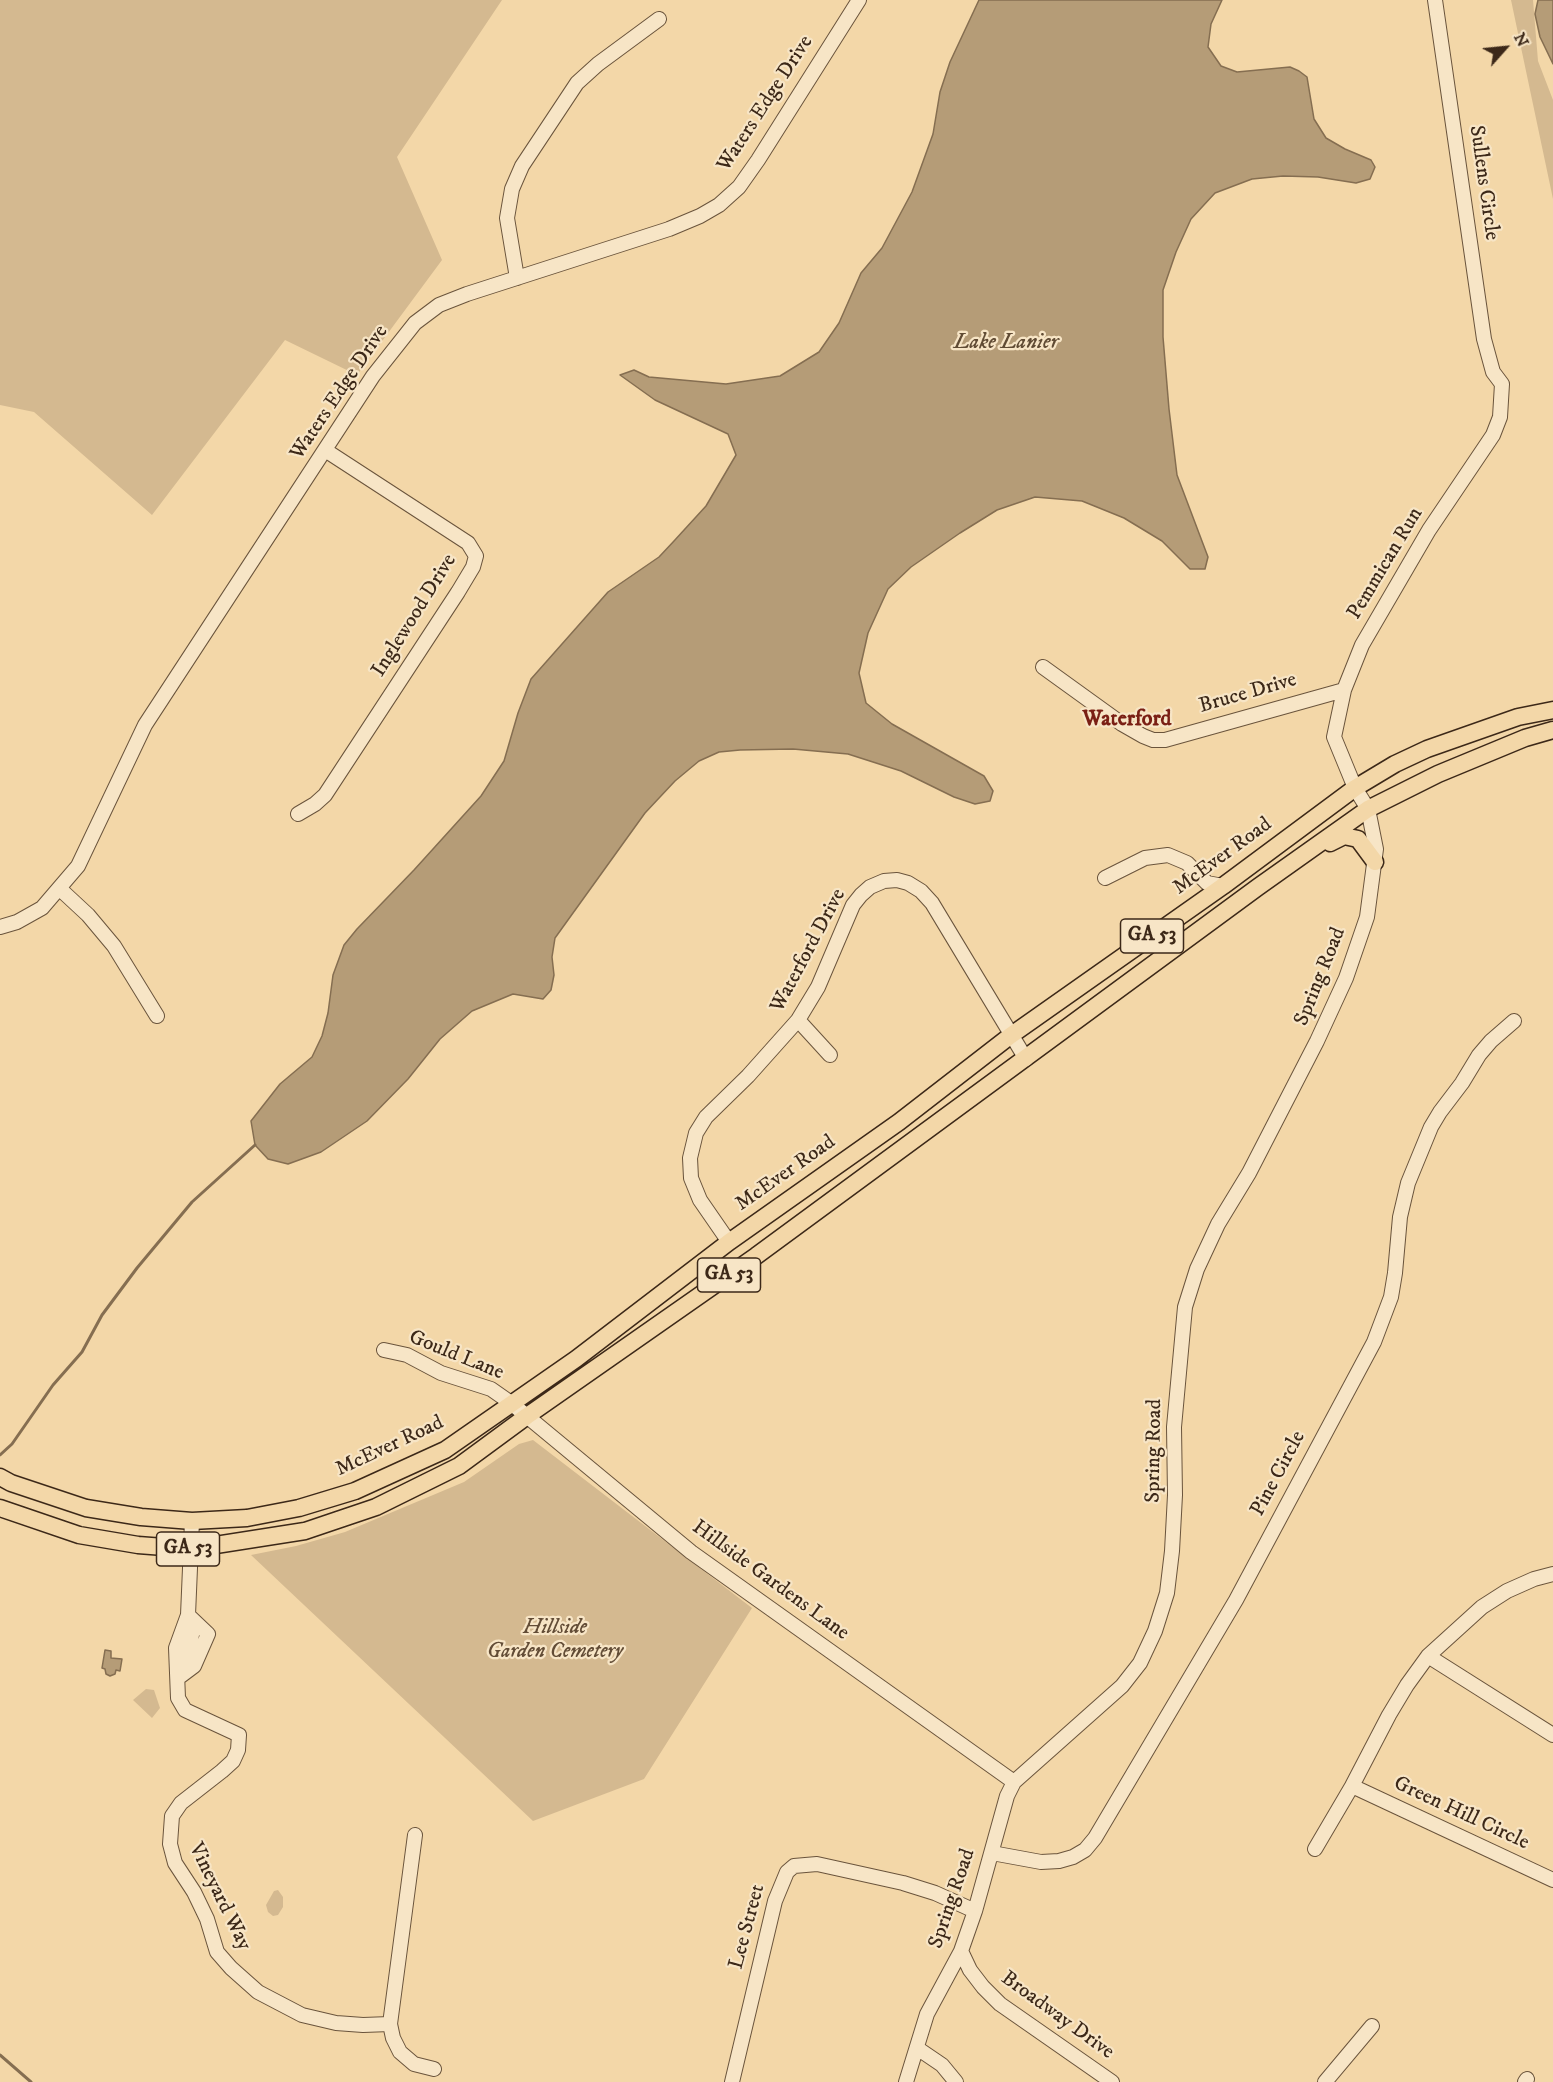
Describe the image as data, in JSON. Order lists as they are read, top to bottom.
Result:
{
  "streets": {
    "main road": ["McEver Road", "GA 53"],
    "street": [
      "Waters Edge Drive",
      "Sullens Circle",
      "Pemmican Run",
      "Inglewood Drive",
      "Bruce Drive",
      "Waterford Drive",
      "Spring Road",
      "Gould Lane",
      "Pine Circle",
      "Hillside Gardens Lane",
      "Green Hill Circle",
      "Vineyard Way",
      "Lee Street",
      "Broadway Drive"
    ]
  },
  "crossings": [
    ["Waters Edge Drive", "Inglewood Drive"],
    ["Sullens Circle", "Pemmican Run"],
    ["Pemmican Run", "Bruce Drive"],
    ["Pemmican Run", "McEver Road"],
    ["Pemmican Run", "Spring Road"],
    ["McEver Road", "Waterford Drive"],
    ["McEver Road", "Spring Road"],
    ["McEver Road", "Gould Lane"],
    ["McEver Road", "Hillside Gardens Lane"],
    ["GA 53", "Waterford Drive"],
    ["GA 53", "Spring Road"],
    ["GA 53", "Hillside Gardens Lane"],
    ["Spring Road", "Pine Circle"],
    ["Spring Road", "Hillside Gardens Lane"],
    ["Spring Road", "Lee Street"],
    ["Spring Road", "Broadway Drive"],
    ["Gould Lane", "Hillside Gardens Lane"]
  ],
  "districts": ["Waterford"],
  "water": ["Lake Lanier"],
  "parks": ["Hillside Garden Cemetery"],
  "north": "top right"
}
